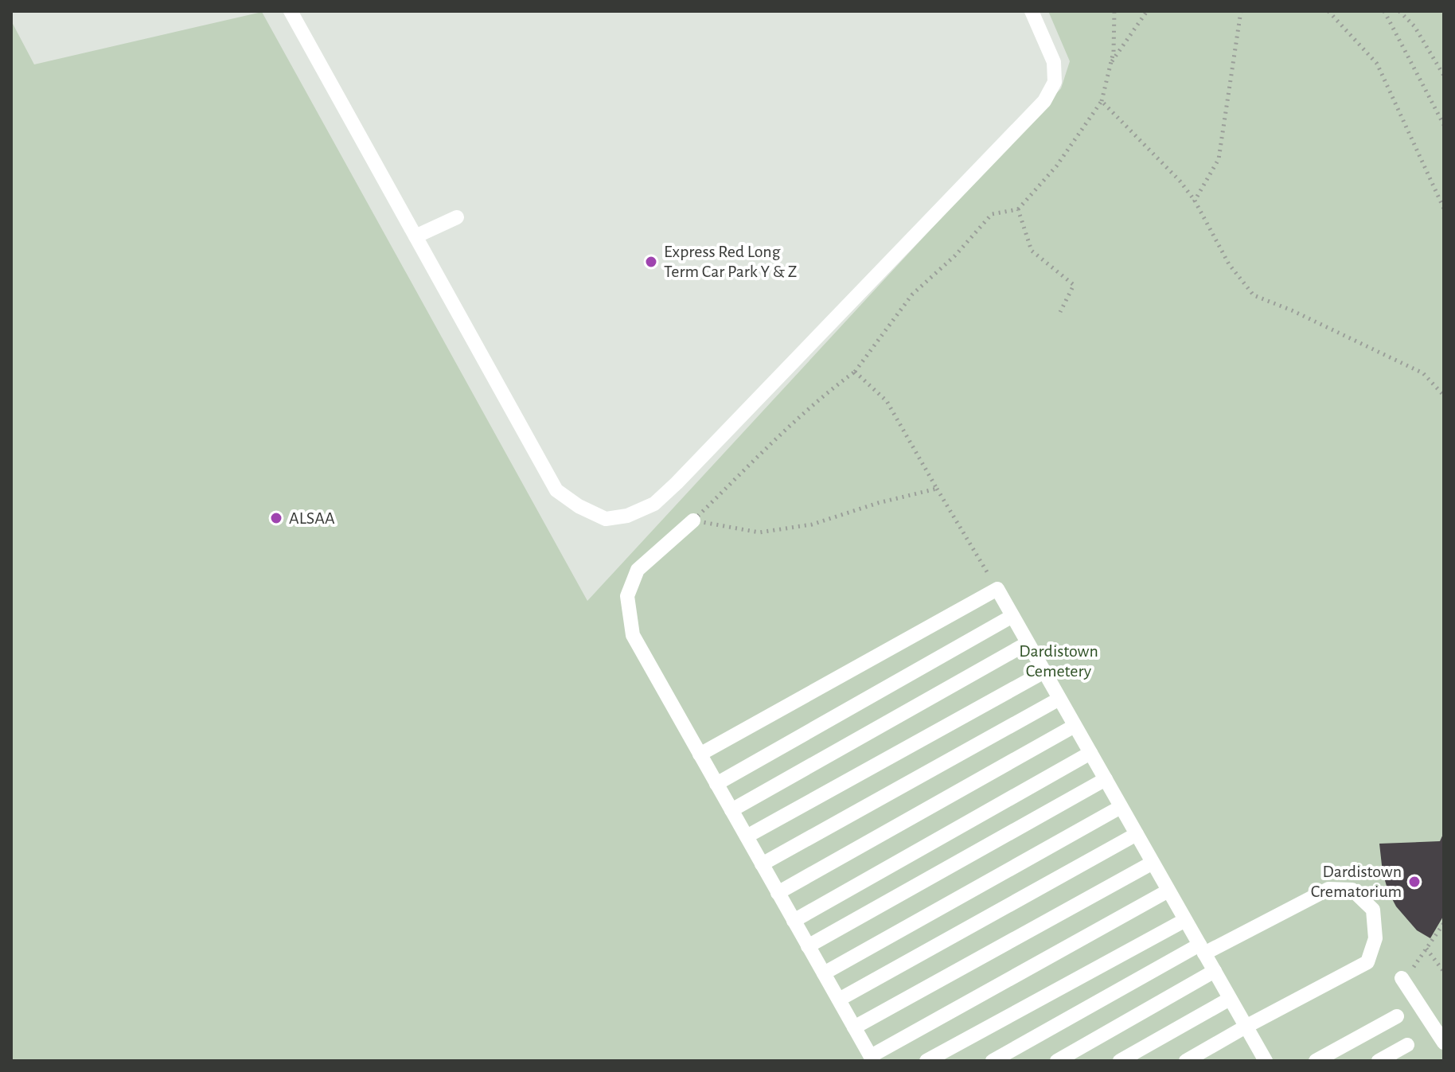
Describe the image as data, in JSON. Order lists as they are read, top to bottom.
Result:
{
  "parks": ["Dardistown Cemetery"],
  "places": ["Express Red Long Term Car Park Y & Z", "ALSAA", "Dardistown Crematorium"]
}
